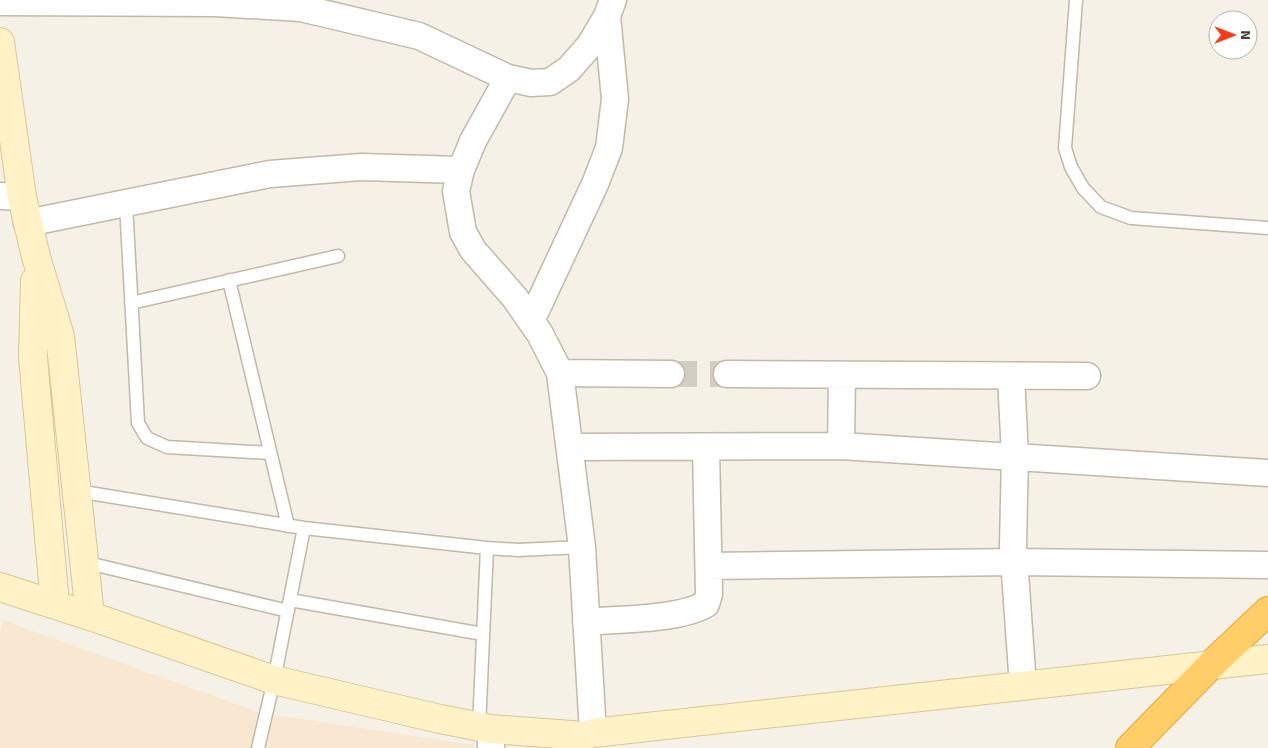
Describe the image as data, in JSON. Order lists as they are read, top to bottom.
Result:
{
  "north": "right"
}
